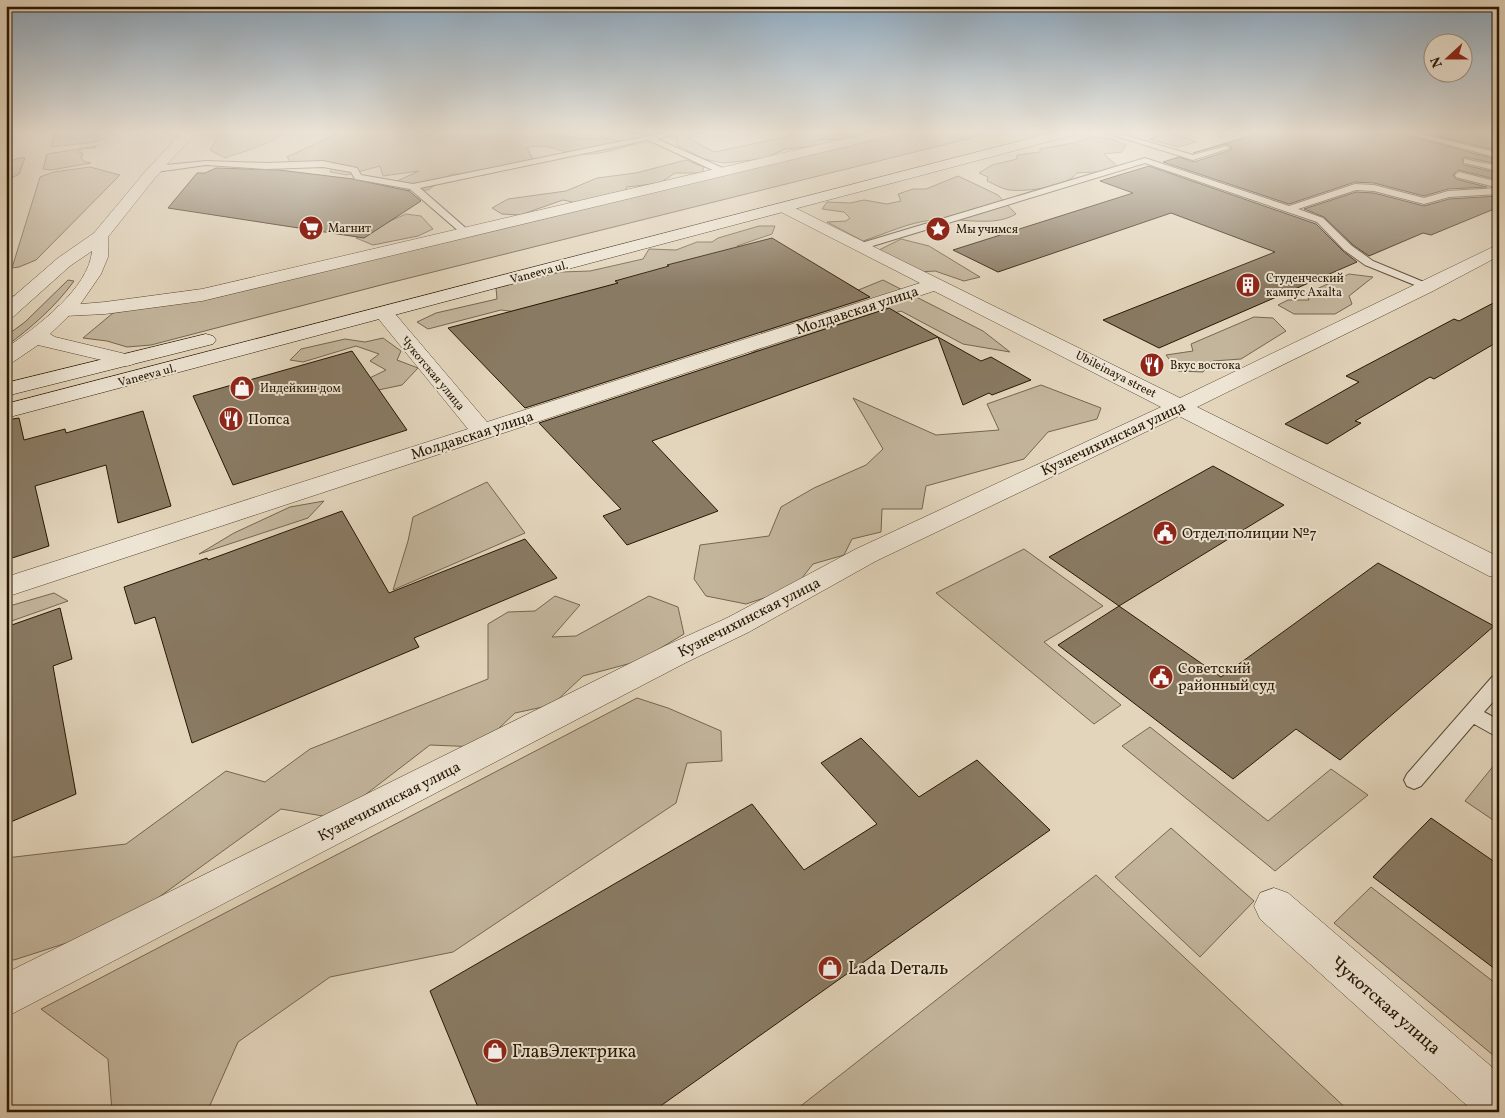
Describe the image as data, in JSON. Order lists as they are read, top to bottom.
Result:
{
  "streets": {
    "street": [
      "Vaneeva ul.",
      "Молдавская улица",
      "Чукотская улица",
      "Ubileinaya street",
      "Кузнечихинская улица"
    ]
  },
  "crossings": [
    ["Vaneeva ul.", "Чукотская улица"],
    ["Vaneeva ul.", "Ubileinaya street"],
    ["Молдавская улица", "Чукотская улица"],
    ["Молдавская улица", "Ubileinaya street"],
    ["Ubileinaya street", "Кузнечихинская улица"]
  ],
  "places": {
    "supermarket": ["Магнит"],
    "place": ["Мы учимся"],
    "building": ["Студенческий кампус Axalta"],
    "restaurant": ["Вкус востока", "Попса"],
    "shop": ["Индейкин дом", "Lada Dеталь", "ГлавЭлектрика"],
    "public building": ["Отдел полиции №7", "Советский районный суд"]
  },
  "north": "left"
}
